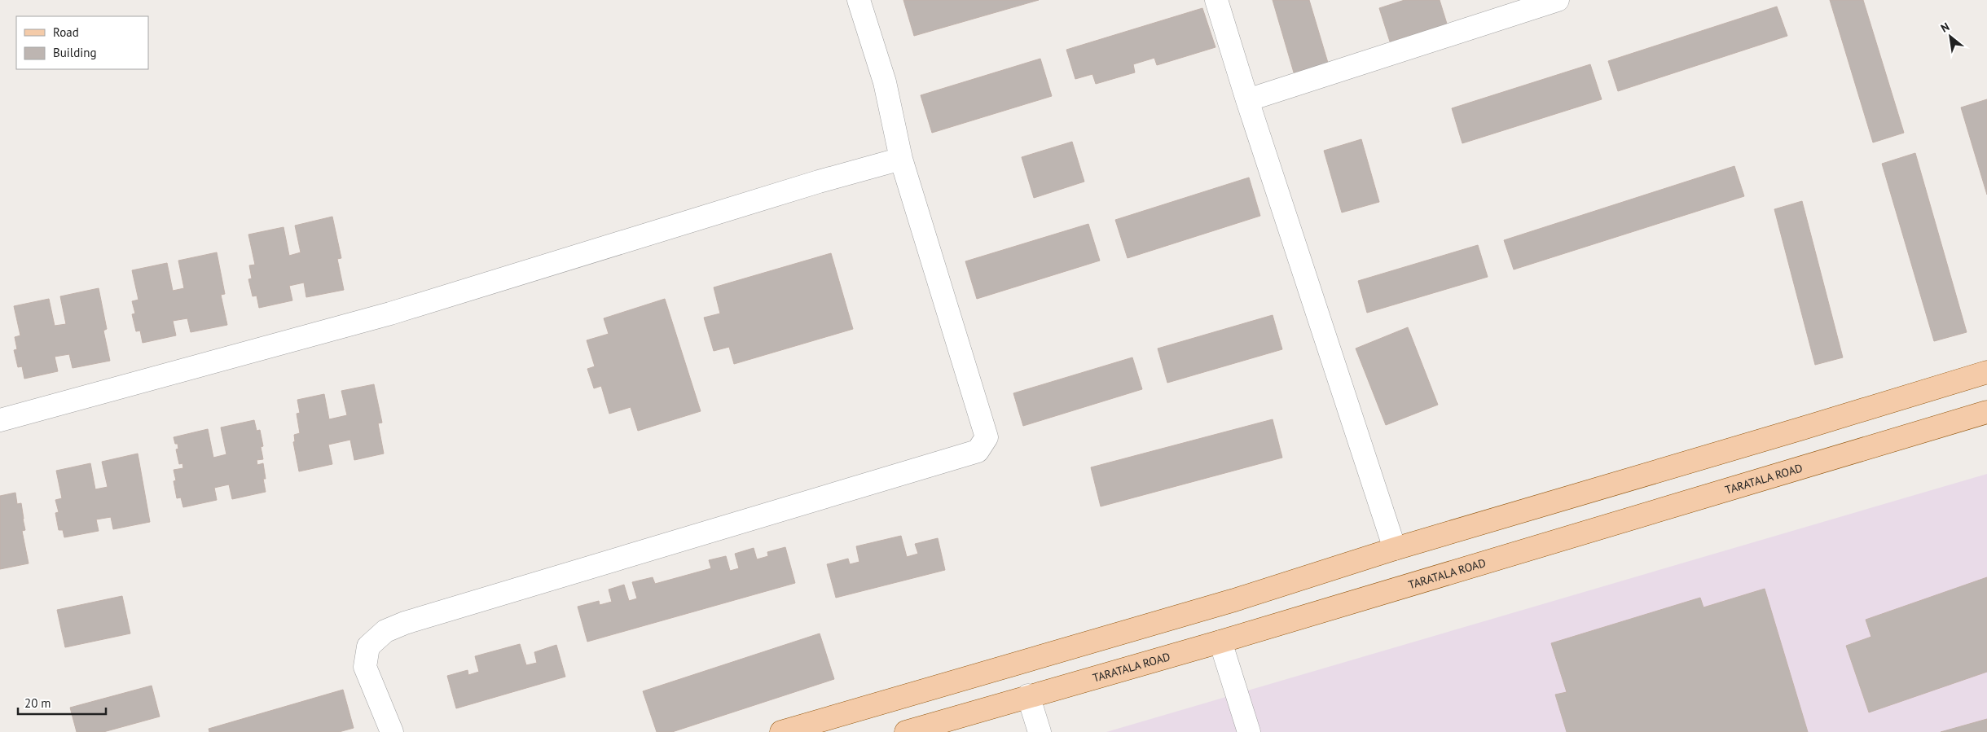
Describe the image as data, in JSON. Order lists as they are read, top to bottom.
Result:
{
  "streets": {
    "main road": ["TARATALA ROAD"]
  },
  "legend": ["Road", "Building"],
  "scale_bar": "20 m",
  "north": "top left"
}
